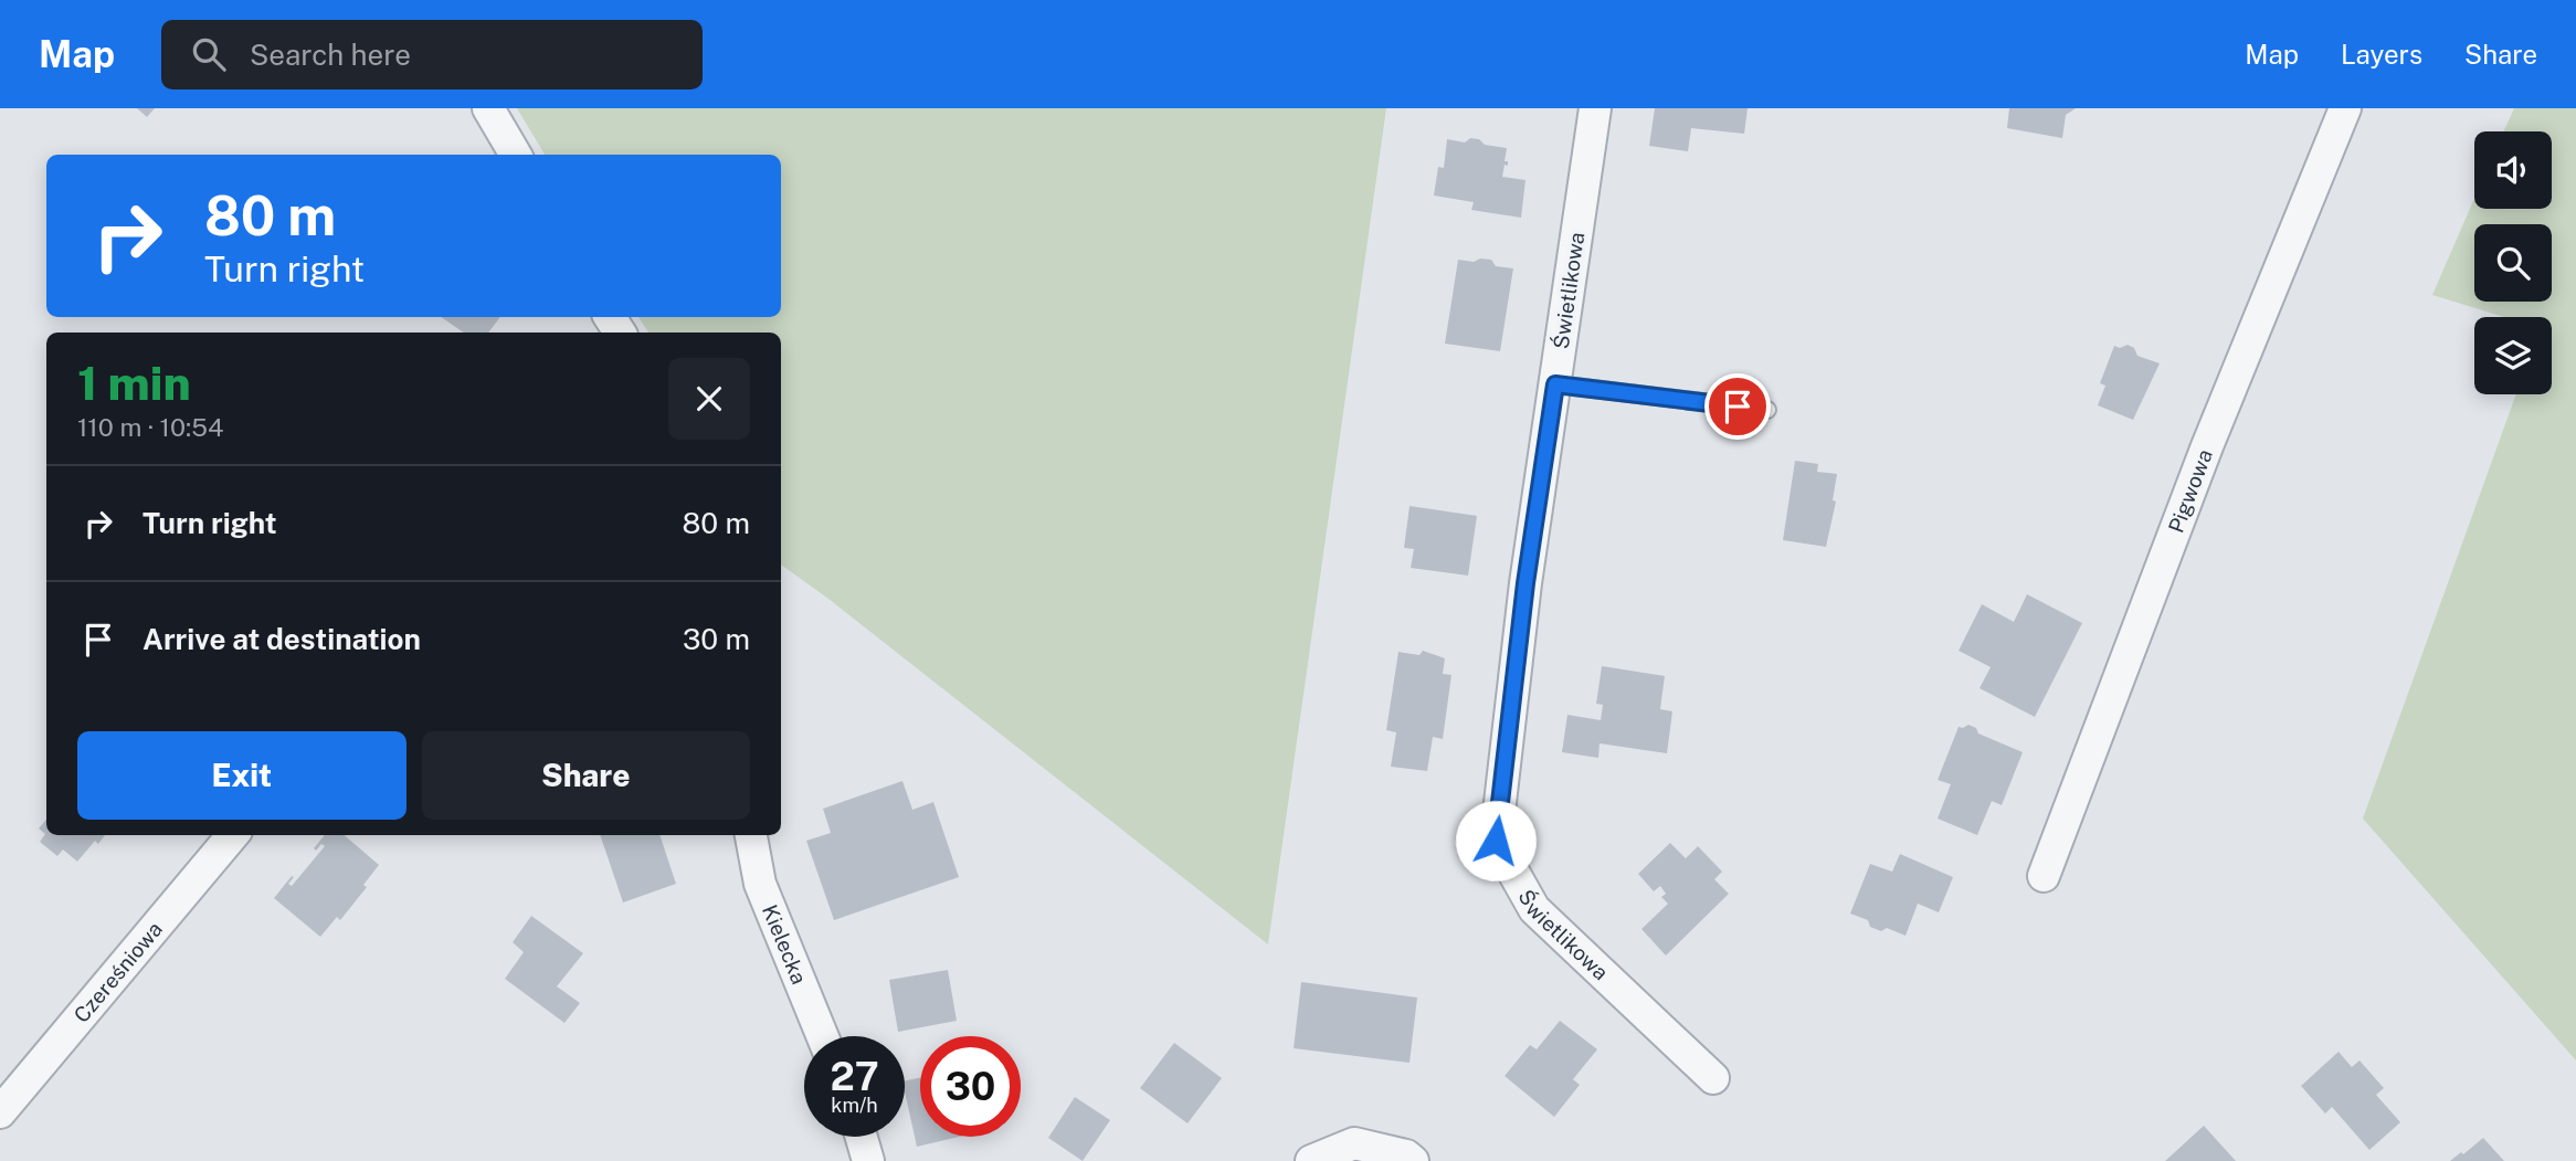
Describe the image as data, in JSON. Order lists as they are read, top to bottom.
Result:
{
  "streets": {
    "street": [
      "Świetlikowa",
      "Pigwowa",
      "Kielecka",
      "Czereśniowa"
    ]
  },
  "page": {
    "header": "Map",
    "search": "Search here",
    "nav": ["Map", "Layers", "Share"],
    "turn": ["80 m", "Turn right"],
    "heading": ["1 min", "110 m · 10:54"],
    "list": [
      {
        "name": "Turn right",
        "value": "80 m"
      },
      {
        "name": "Arrive at destination",
        "value": "30 m"
      }
    ],
    "buttons": ["Exit", "Share"],
    "speed": "27 km/h",
    "limit": "30"
  }
}
